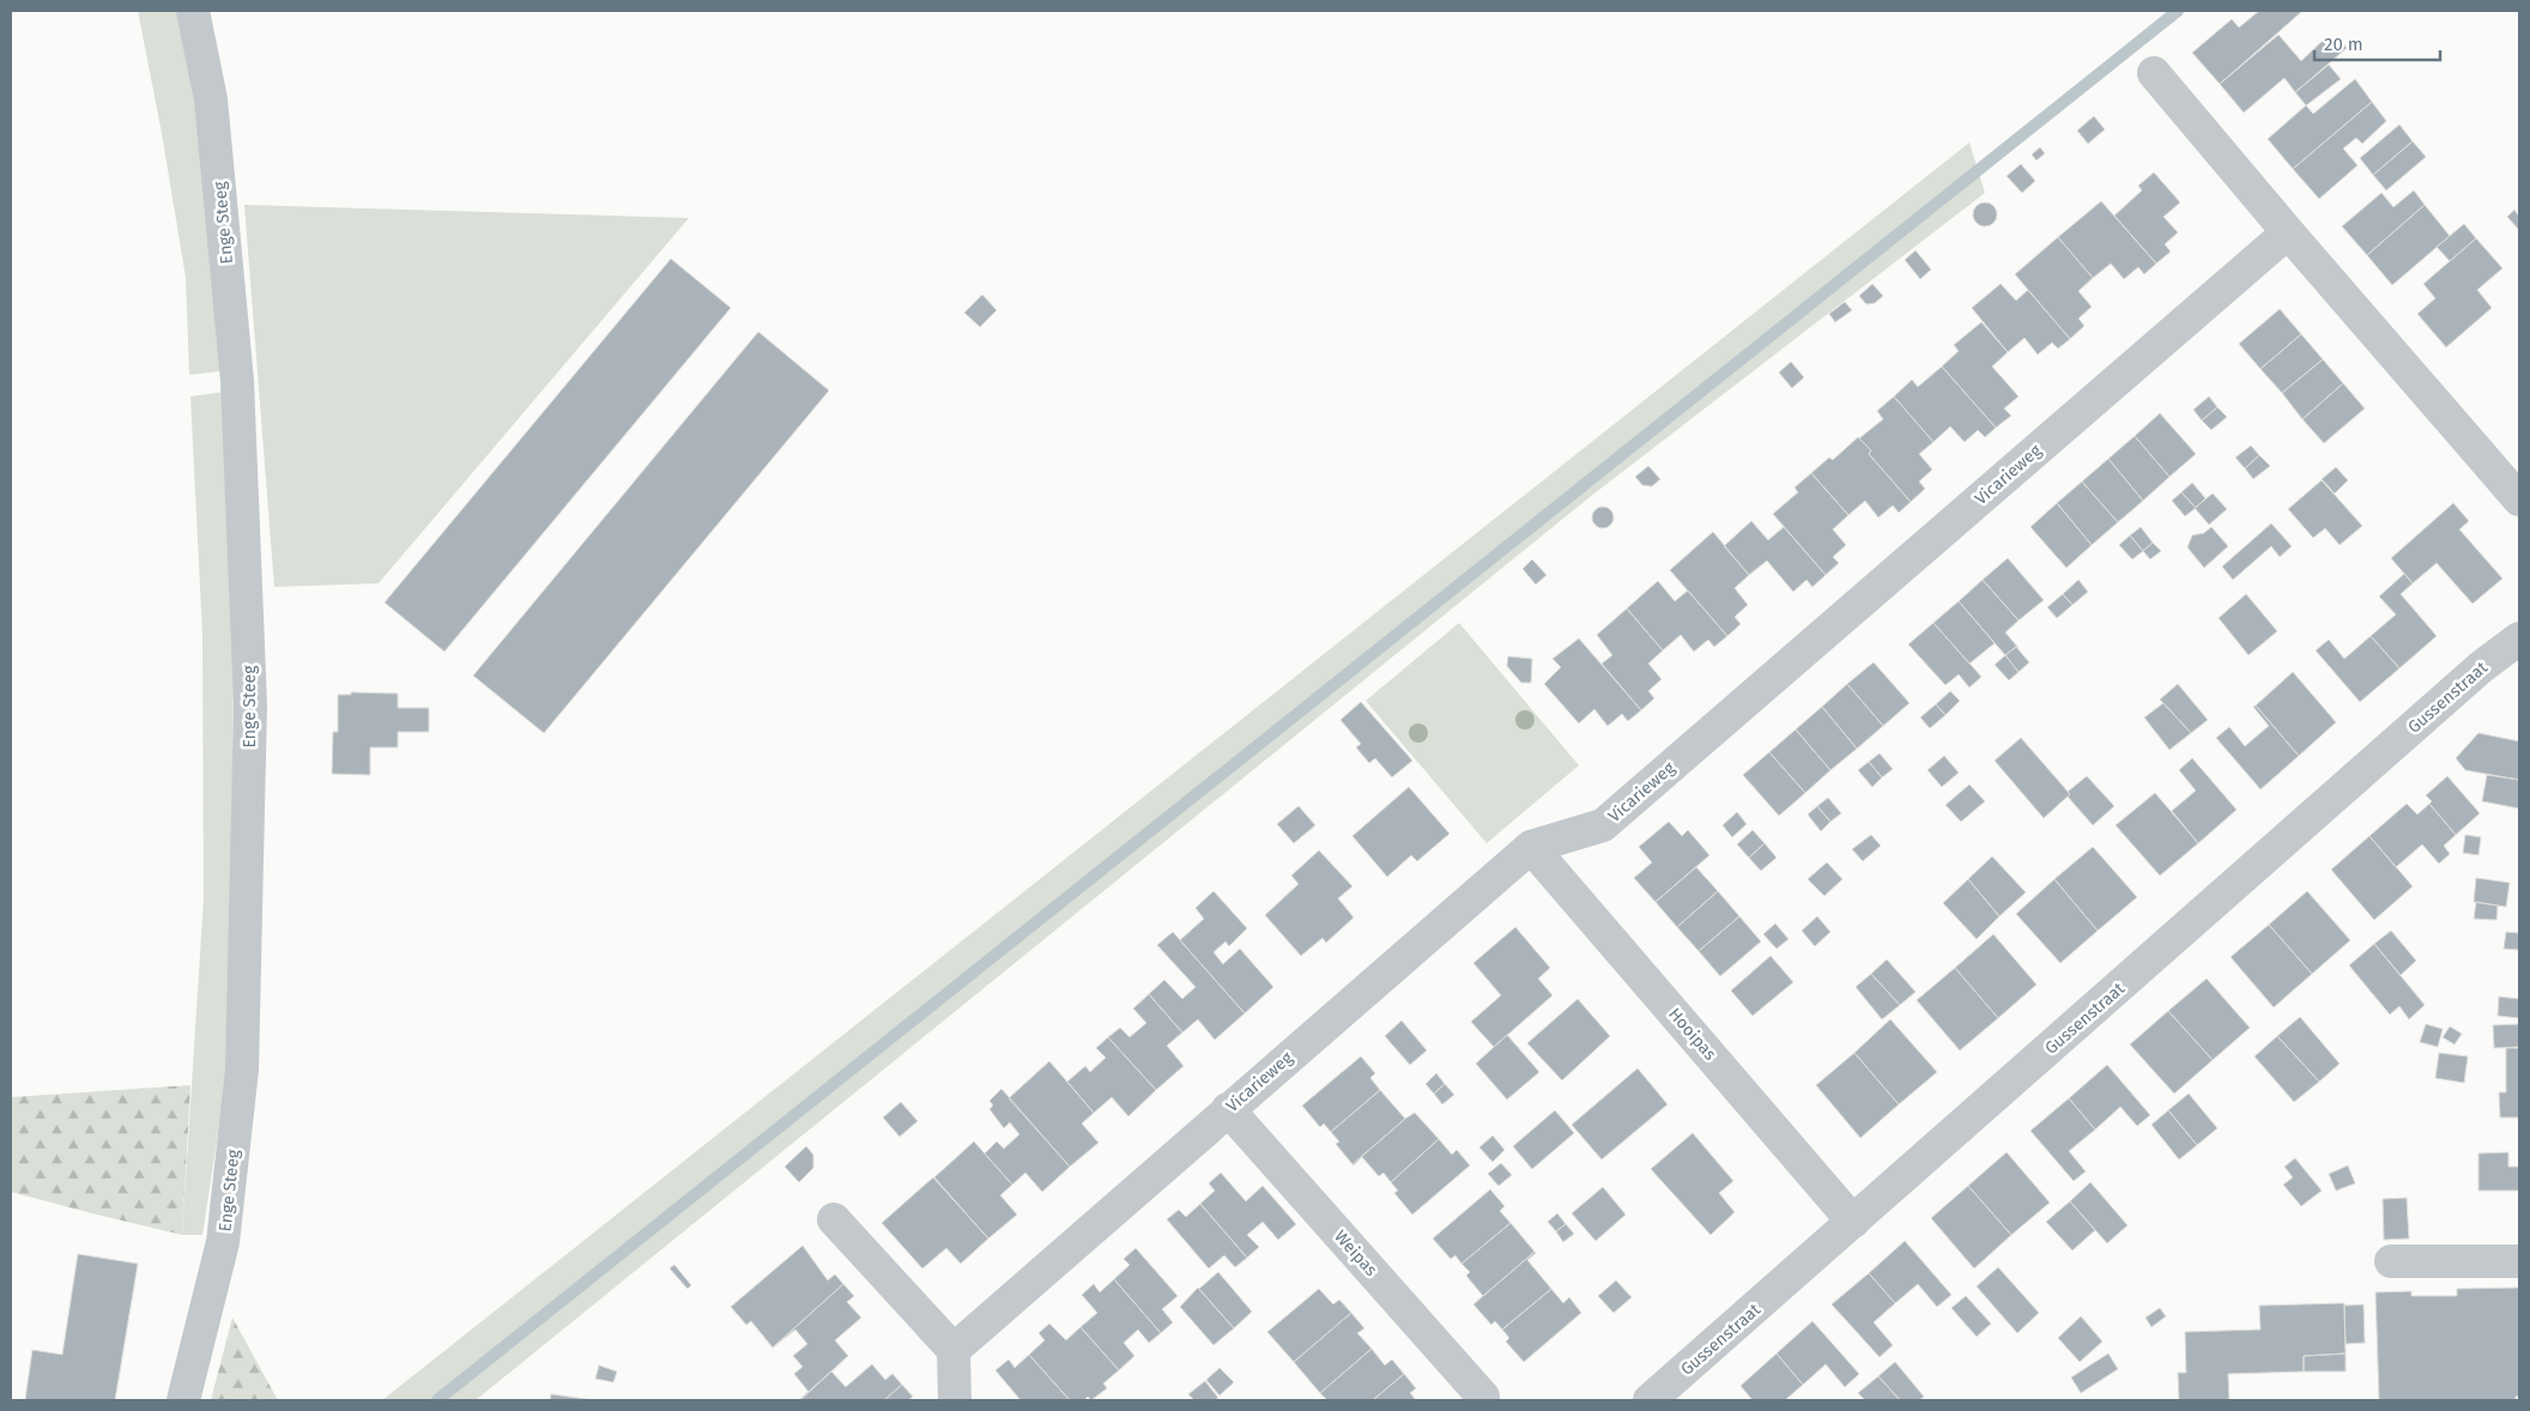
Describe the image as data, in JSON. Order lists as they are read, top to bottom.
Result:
{
  "streets": {
    "street": [
      "Enge Steeg",
      "Vicarieweg",
      "Gussenstraat",
      "Hooipas",
      "Weipas"
    ]
  },
  "crossings": [
    ["Vicarieweg", "Hooipas"],
    ["Vicarieweg", "Weipas"],
    ["Gussenstraat", "Hooipas"]
  ],
  "scale_bar": "20 m"
}
